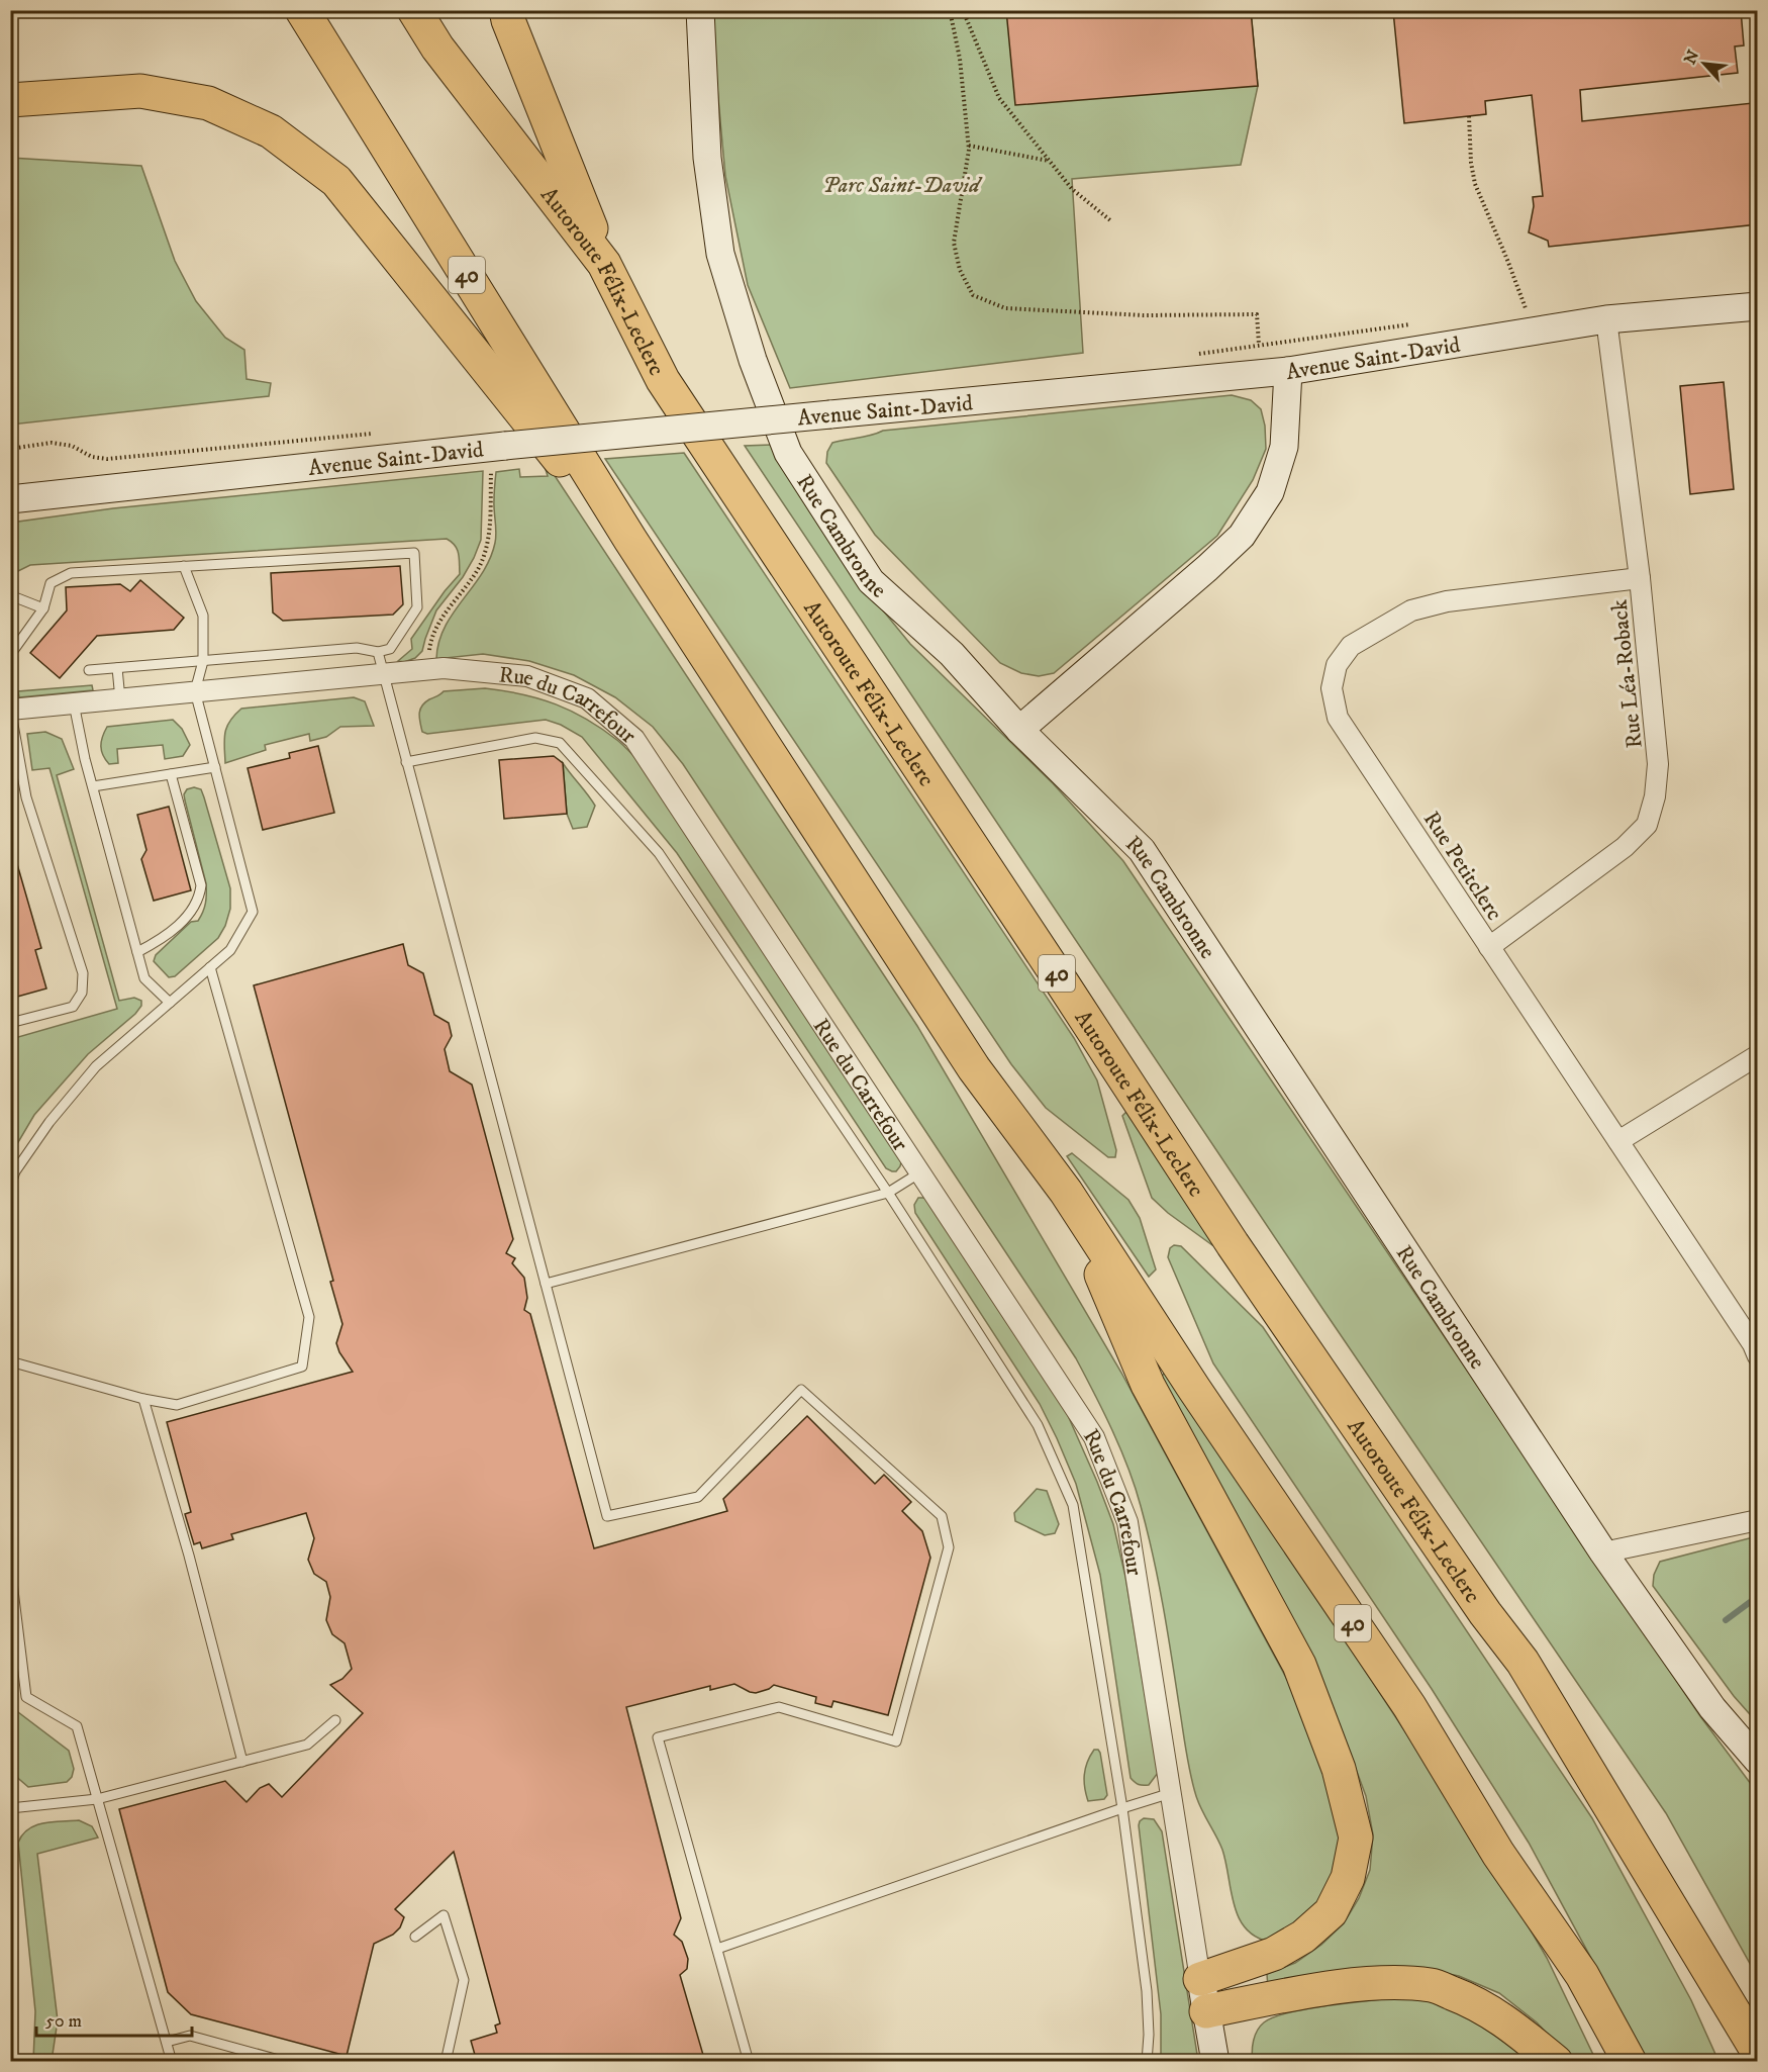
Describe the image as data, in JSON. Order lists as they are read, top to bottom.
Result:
{
  "streets": {
    "highway": ["40", "Autoroute Félix-Leclerc"],
    "street": [
      "Avenue Saint-David",
      "Rue Cambronne",
      "Rue Léa-Roback",
      "Rue du Carrefour",
      "Rue Petitclerc"
    ]
  },
  "crossings": [
    ["Avenue Saint-David", "Rue Léa-Roback"],
    ["Rue Léa-Roback", "Rue Petitclerc"]
  ],
  "parks": ["Parc Saint-David"],
  "scale_bar": "50 m",
  "north": "top left"
}
